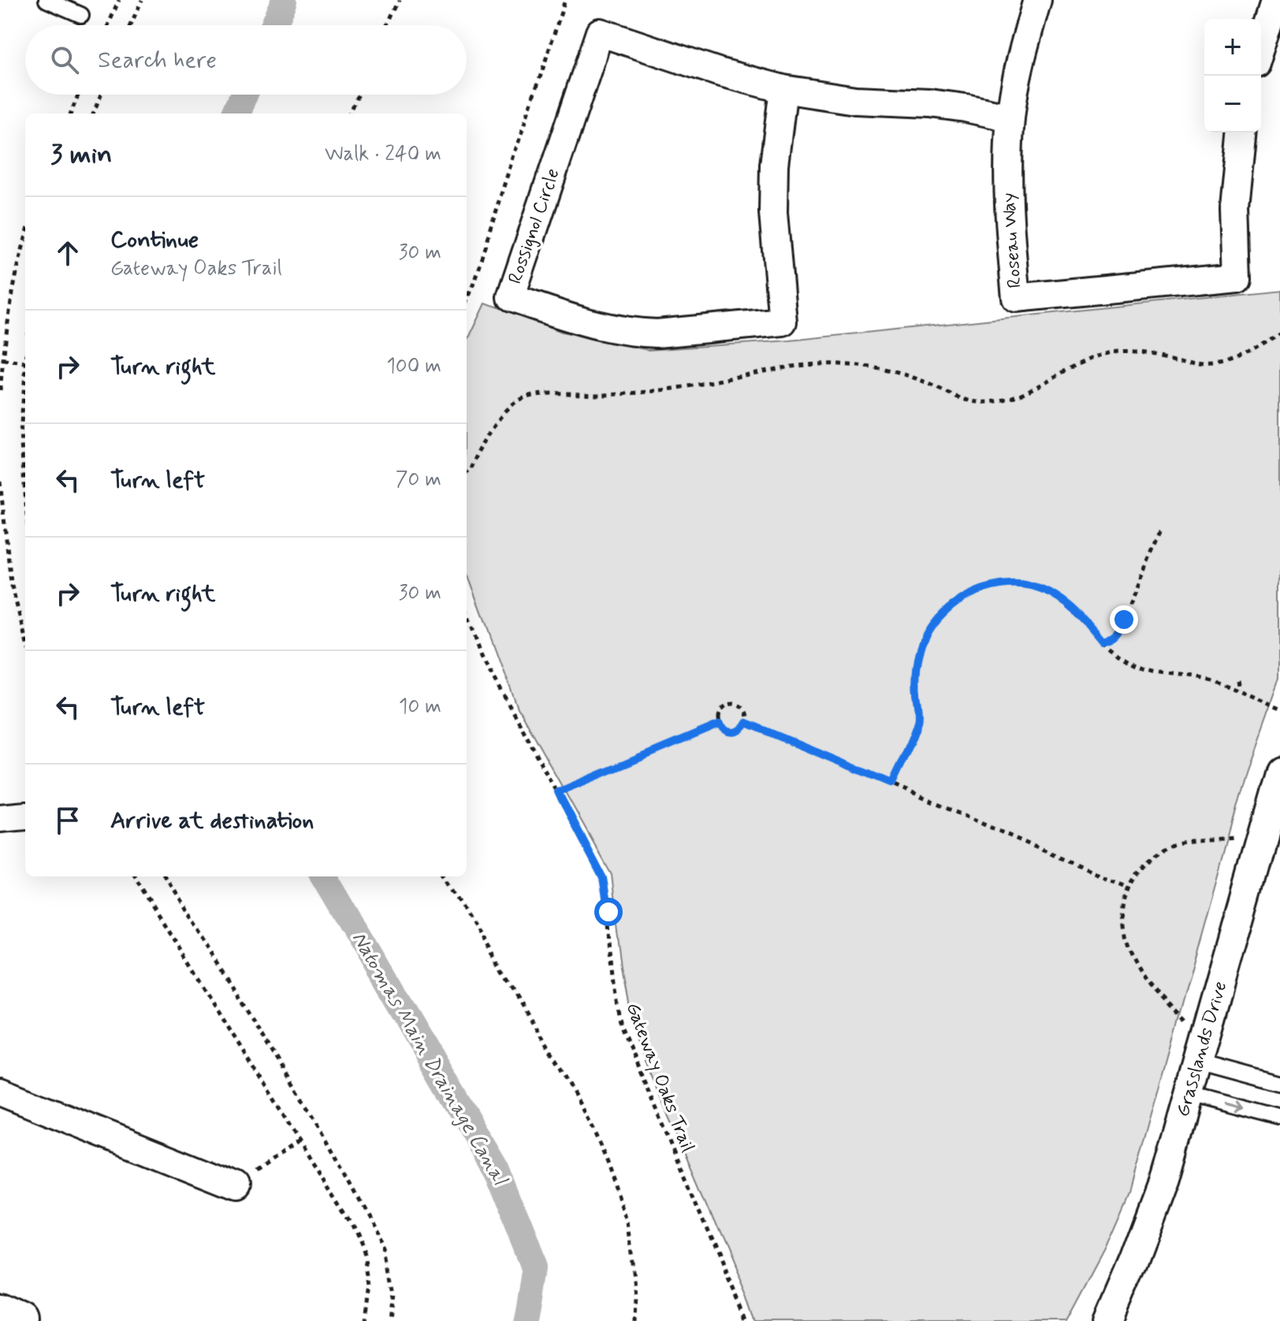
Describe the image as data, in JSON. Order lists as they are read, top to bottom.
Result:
{
  "streets": {
    "street": ["Rossignol Circle", "Roseau Way", "Grasslands Drive"],
    "path": ["Gateway Oaks Trail"]
  },
  "crossings": [
    ["Rossignol Circle", "Roseau Way"]
  ],
  "water": ["Natomas Main Drainage Canal"],
  "page": {
    "map_buttons": ["+", "−"],
    "search": "Search here",
    "heading": ["3 min", "Walk · 240 m"],
    "list": [
      ["Continue", "Gateway Oaks Trail", "30 m"],
      ["Turn right", "100 m"],
      ["Turn left", "70 m"],
      ["Turn right", "30 m"],
      ["Turn left", "10 m"],
      "Arrive at destination"
    ]
  }
}
